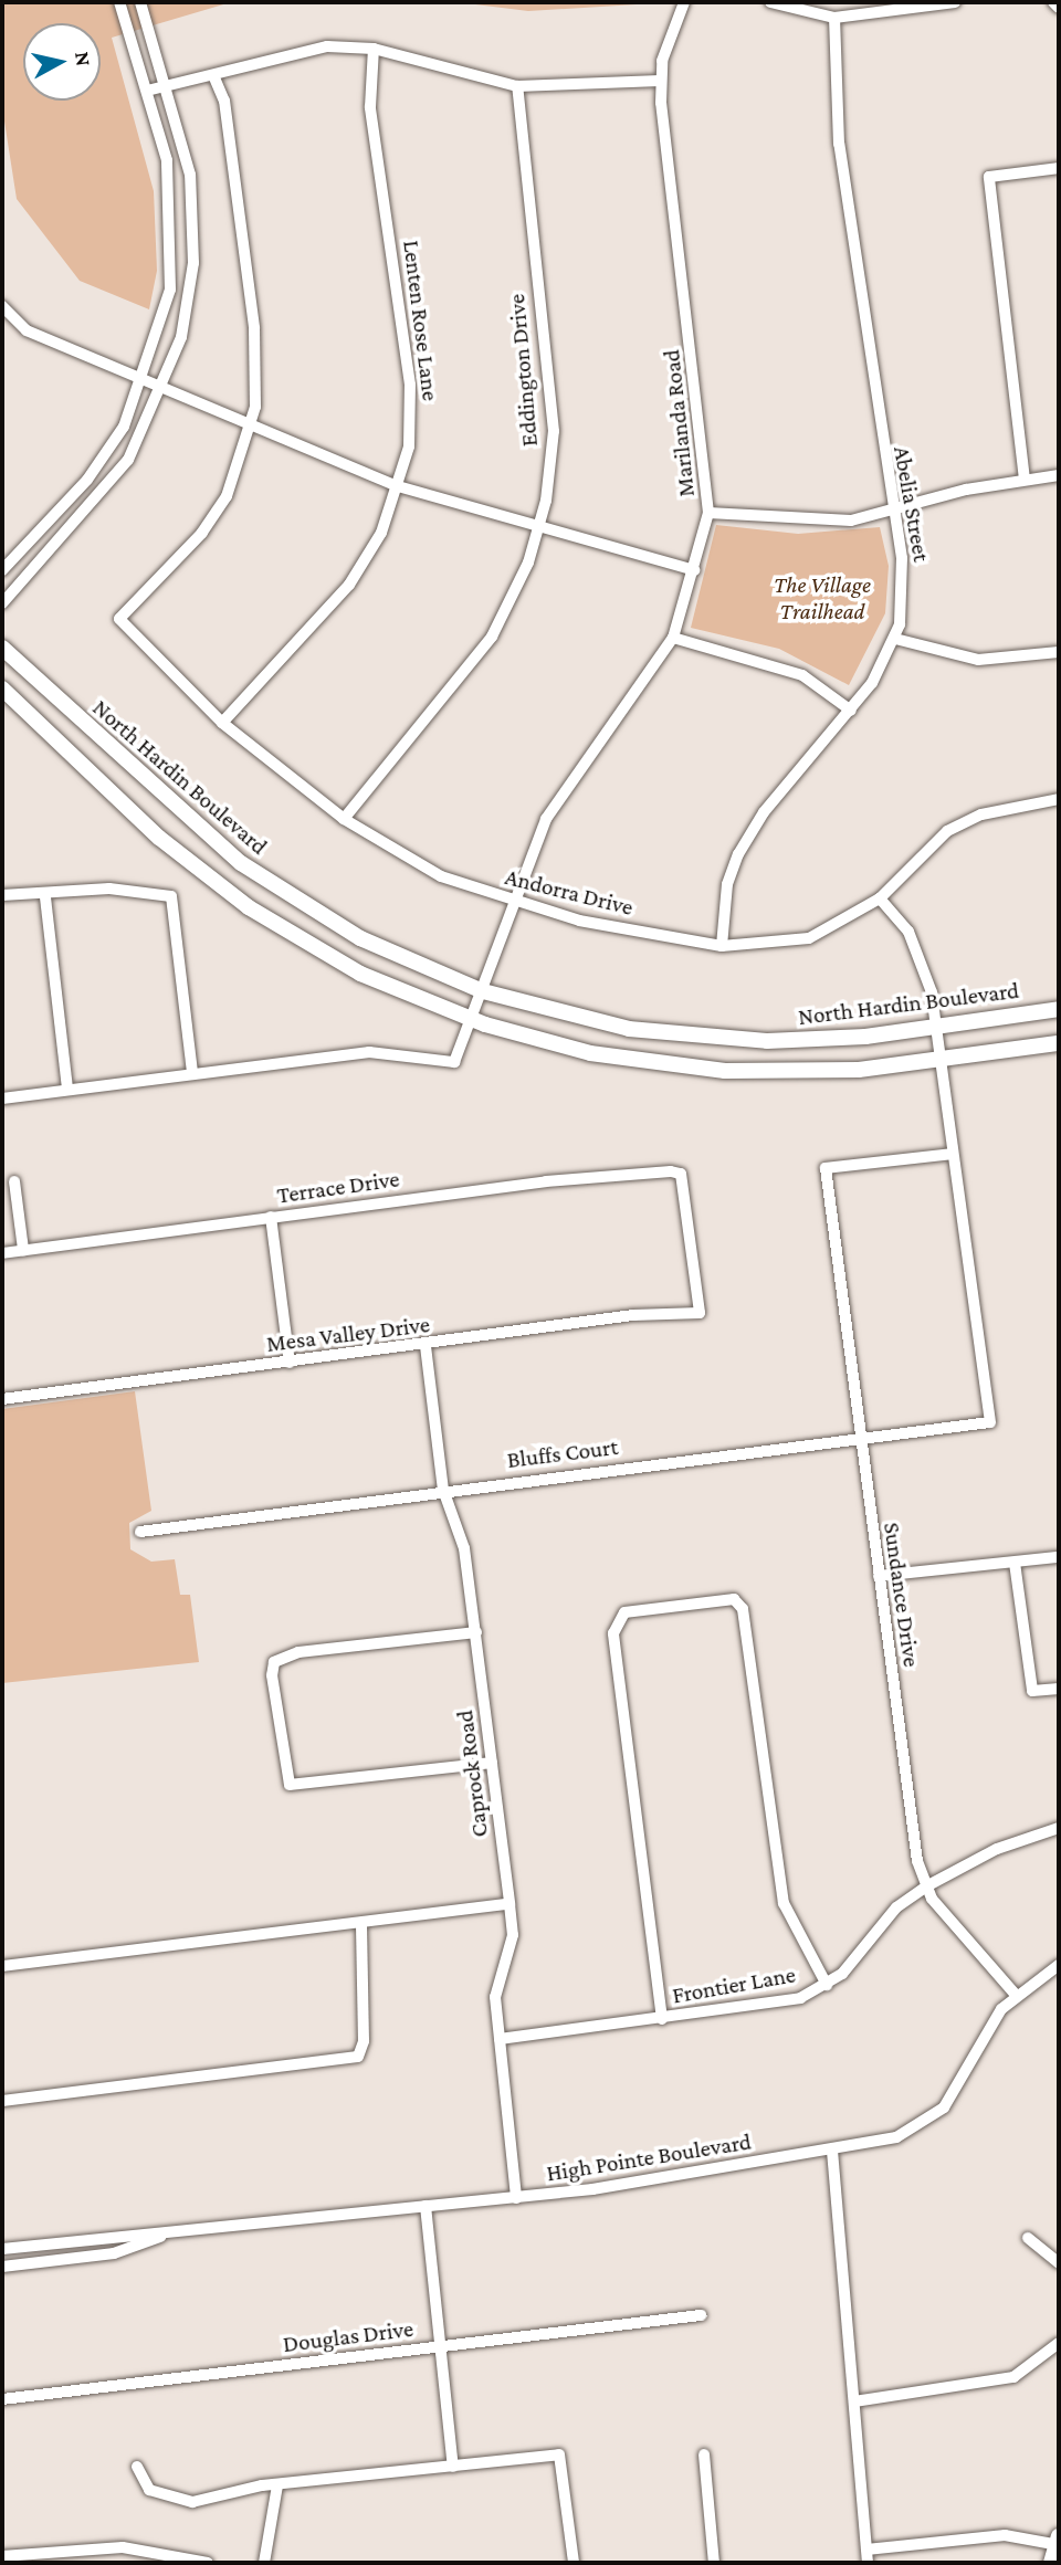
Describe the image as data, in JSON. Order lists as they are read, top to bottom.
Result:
{
  "streets": {
    "main road": ["North Hardin Boulevard"],
    "street": [
      "Lenten Rose Lane",
      "Eddington Drive",
      "Marilanda Road",
      "Abelia Street",
      "Andorra Drive",
      "Terrace Drive",
      "Mesa Valley Drive",
      "Bluffs Court",
      "Sundance Drive",
      "Caprock Road",
      "Frontier Lane",
      "High Pointe Boulevard",
      "Douglas Drive"
    ]
  },
  "crossings": [
    ["Lenten Rose Lane", "Andorra Drive"],
    ["Eddington Drive", "Andorra Drive"],
    ["Marilanda Road", "North Hardin Boulevard"],
    ["Marilanda Road", "Andorra Drive"],
    ["Abelia Street", "Andorra Drive"],
    ["Terrace Drive", "Mesa Valley Drive"],
    ["Mesa Valley Drive", "Caprock Road"],
    ["Bluffs Court", "Sundance Drive"],
    ["Bluffs Court", "Caprock Road"],
    ["Sundance Drive", "Frontier Lane"],
    ["Sundance Drive", "High Pointe Boulevard"],
    ["Caprock Road", "Frontier Lane"],
    ["Caprock Road", "High Pointe Boulevard"]
  ],
  "parks": ["The Village Trailhead"],
  "north": "right"
}
